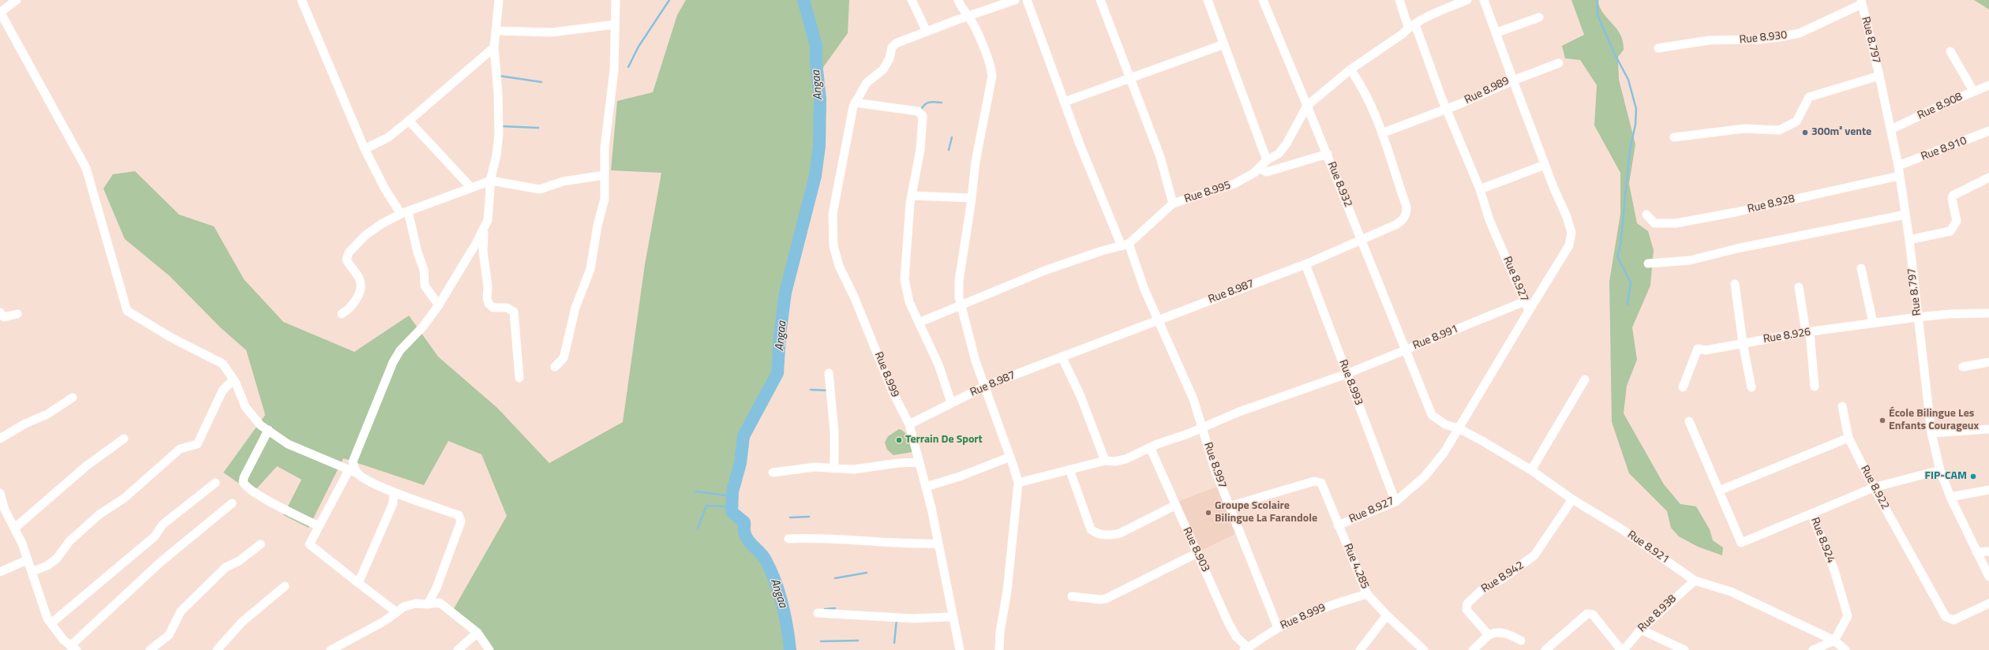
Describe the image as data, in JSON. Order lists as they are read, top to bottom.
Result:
{
  "streets": {
    "street": [
      "Rue 8.930",
      "Rue 8.797",
      "Rue 8.989",
      "Rue 8.908",
      "Rue 8.910",
      "Rue 8.932",
      "Rue 8.995",
      "Rue 8.928",
      "Rue 8.927",
      "Rue 8.987",
      "Rue 8.926",
      "Rue 8.991",
      "Rue 8.999",
      "Rue 8.993",
      "Rue 8.997",
      "Rue 8.922",
      "Rue 8.924",
      "Rue 8.921",
      "Rue 8.903",
      "Rue 4.285",
      "Rue 8.942",
      "Rue 8.938"
    ]
  },
  "crossings": [
    ["Rue 8.930", "Rue 8.797"],
    ["Rue 8.797", "Rue 8.908"],
    ["Rue 8.797", "Rue 8.910"],
    ["Rue 8.797", "Rue 8.928"],
    ["Rue 8.797", "Rue 8.926"],
    ["Rue 8.797", "Rue 8.924"],
    ["Rue 8.989", "Rue 8.927"],
    ["Rue 8.989", "Rue 8.987"],
    ["Rue 8.932", "Rue 8.995"],
    ["Rue 8.932", "Rue 8.927"],
    ["Rue 8.932", "Rue 8.987"],
    ["Rue 8.932", "Rue 8.991"],
    ["Rue 8.932", "Rue 8.921"],
    ["Rue 8.927", "Rue 8.991"],
    ["Rue 8.927", "Rue 8.993"],
    ["Rue 8.927", "Rue 8.921"],
    ["Rue 8.927", "Rue 4.285"],
    ["Rue 8.987", "Rue 8.999"],
    ["Rue 8.987", "Rue 8.993"],
    ["Rue 8.987", "Rue 8.997"],
    ["Rue 8.991", "Rue 8.993"],
    ["Rue 8.991", "Rue 8.997"],
    ["Rue 8.991", "Rue 8.903"],
    ["Rue 8.999", "Rue 8.997"],
    ["Rue 8.999", "Rue 8.903"],
    ["Rue 8.999", "Rue 4.285"],
    ["Rue 8.997", "Rue 4.285"],
    ["Rue 8.922", "Rue 8.924"],
    ["Rue 8.924", "Rue 8.921"],
    ["Rue 8.921", "Rue 8.942"],
    ["Rue 8.921", "Rue 8.938"]
  ],
  "water": ["Angaa"],
  "places": [
    "300m² vente",
    "École Bilingue Les Enfants Courageux",
    "Terrain De Sport",
    "FIP-CAM",
    "Groupe Scolaire Bilingue La Farandole"
  ]
}
